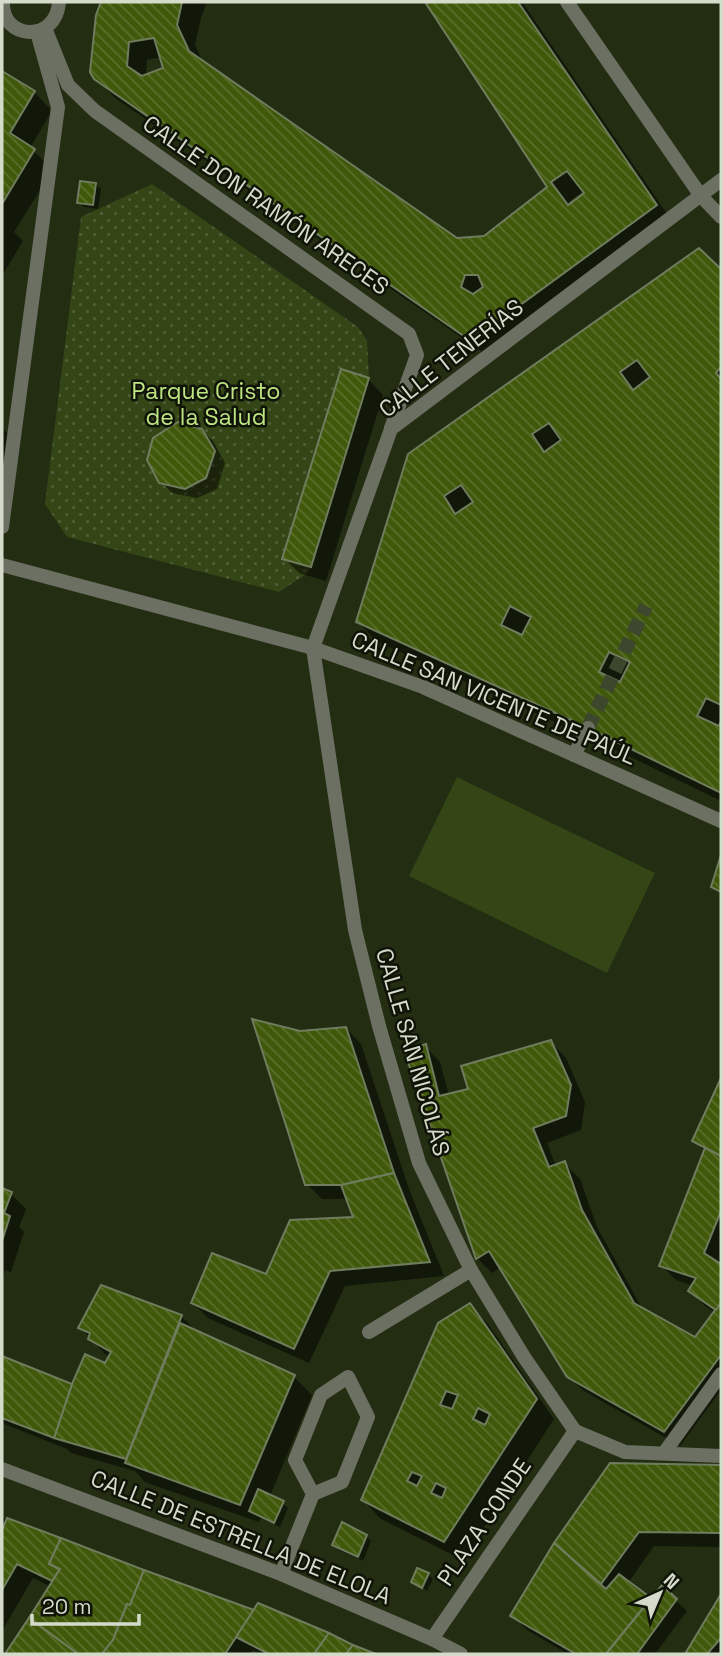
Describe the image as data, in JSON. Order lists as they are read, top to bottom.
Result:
{
  "streets": {
    "street": [
      "CALLE DON RAMÓN ARECES",
      "CALLE TENERÍAS",
      "CALLE SAN VICENTE DE PAÚL",
      "CALLE SAN NICOLÁS",
      "PLAZA CONDE",
      "CALLE DE ESTRELLA DE ELOLA"
    ]
  },
  "crossings": [
    ["CALLE DON RAMÓN ARECES", "CALLE TENERÍAS"],
    ["CALLE TENERÍAS", "CALLE SAN VICENTE DE PAÚL"],
    ["CALLE TENERÍAS", "CALLE SAN NICOLÁS"],
    ["CALLE SAN VICENTE DE PAÚL", "CALLE SAN NICOLÁS"],
    ["CALLE SAN NICOLÁS", "PLAZA CONDE"],
    ["PLAZA CONDE", "CALLE DE ESTRELLA DE ELOLA"]
  ],
  "parks": ["Parque Cristo de la Salud"],
  "scale_bar": "20 m",
  "north": "top right"
}
